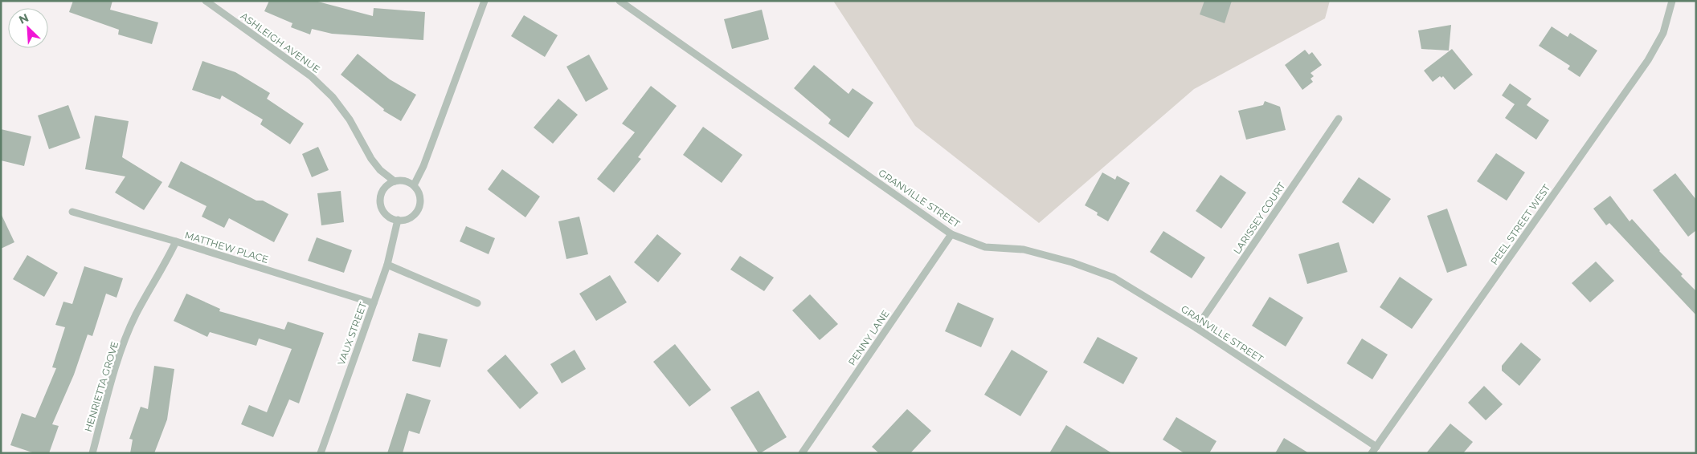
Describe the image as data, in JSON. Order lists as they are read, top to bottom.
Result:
{
  "streets": {
    "street": [
      "ASHLEIGH AVENUE",
      "GRANVILLE STREET",
      "LARISSEY COURT",
      "PEEL STREET WEST",
      "MATTHEW PLACE",
      "VAUX STREET",
      "PENNY LANE",
      "HENRIETTA GROVE"
    ]
  },
  "crossings": [
    ["ASHLEIGH AVENUE", "VAUX STREET"],
    ["GRANVILLE STREET", "LARISSEY COURT"],
    ["GRANVILLE STREET", "PEEL STREET WEST"],
    ["GRANVILLE STREET", "PENNY LANE"],
    ["MATTHEW PLACE", "VAUX STREET"],
    ["MATTHEW PLACE", "HENRIETTA GROVE"]
  ],
  "north": "top left"
}
